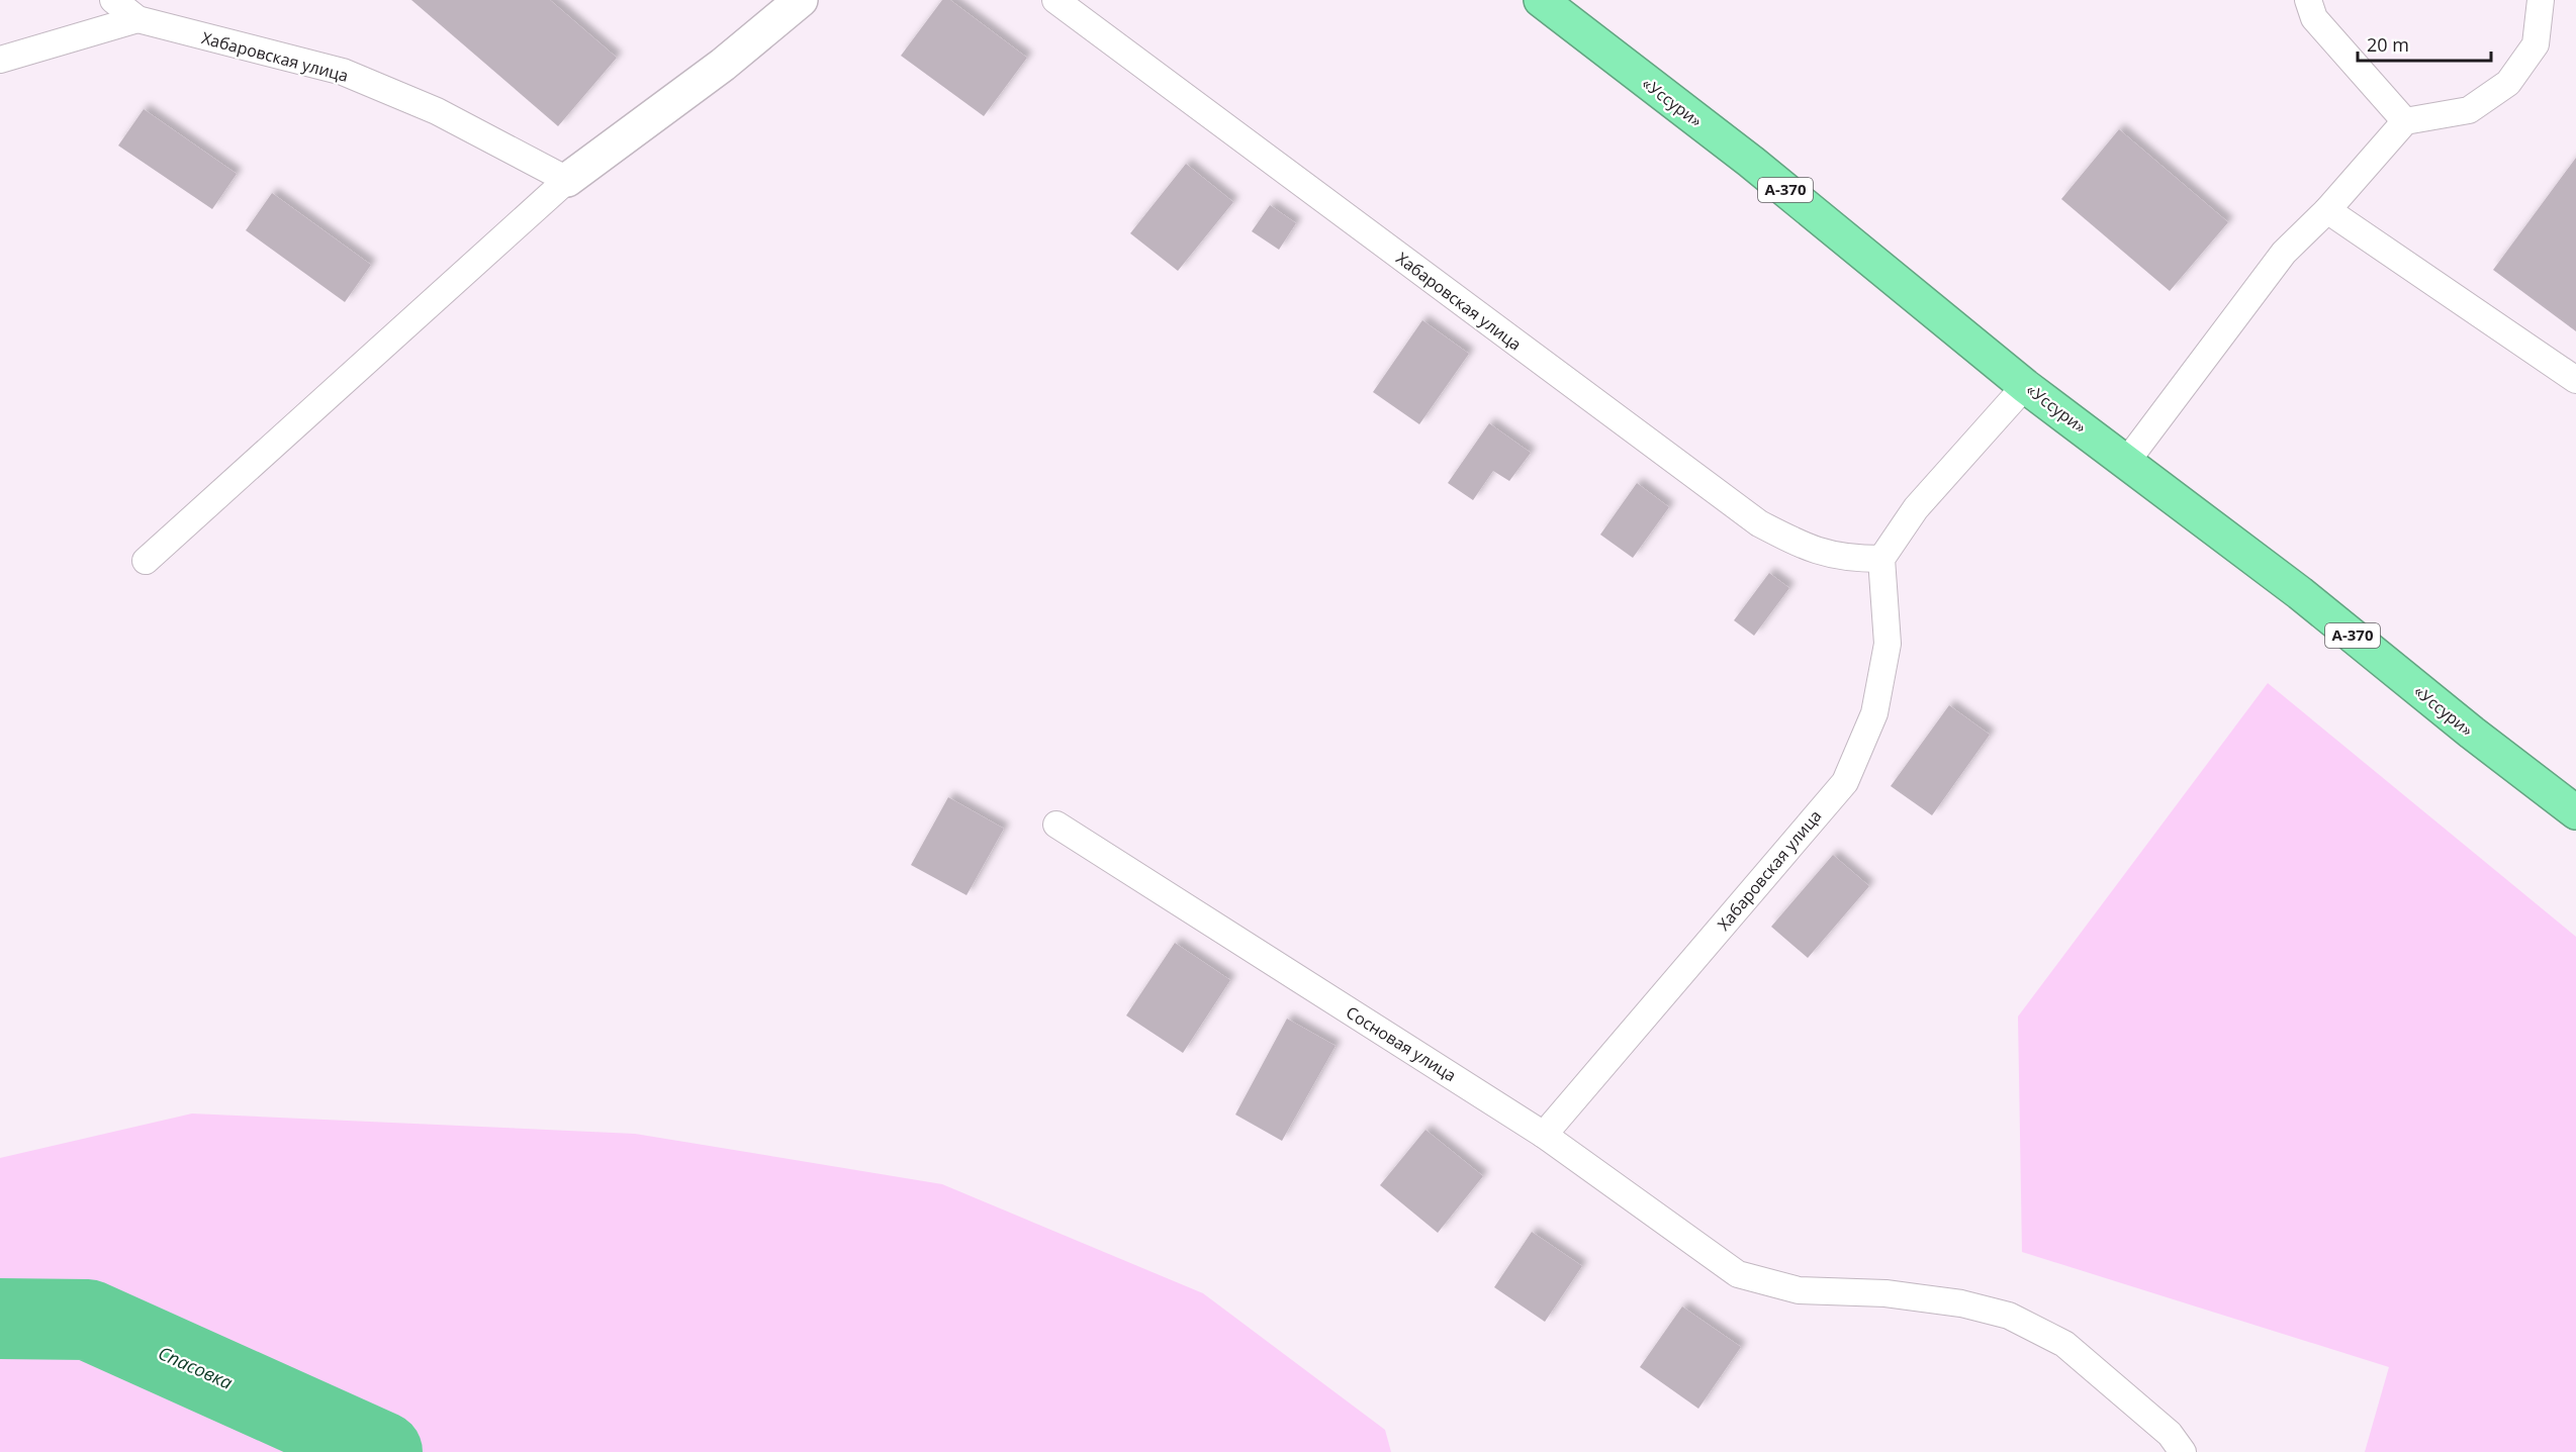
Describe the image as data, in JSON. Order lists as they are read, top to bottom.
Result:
{
  "streets": {
    "highway": ["«Уссури»", "А-370"],
    "lane": ["Хабаровская улица", "Сосновая улица"]
  },
  "crossings": [
    ["Хабаровская улица", "Сосновая улица"]
  ],
  "water": ["Спасовка"],
  "scale_bar": "20 m"
}
